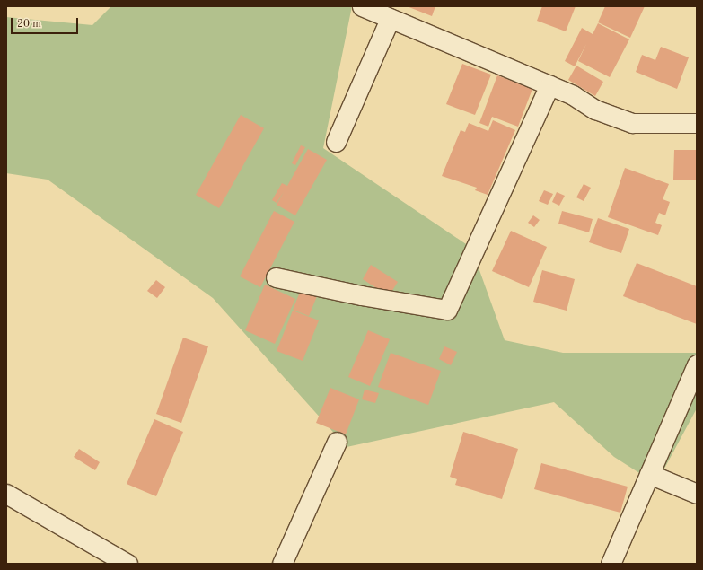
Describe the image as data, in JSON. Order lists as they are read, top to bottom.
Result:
{
  "scale_bar": "20 m"
}
